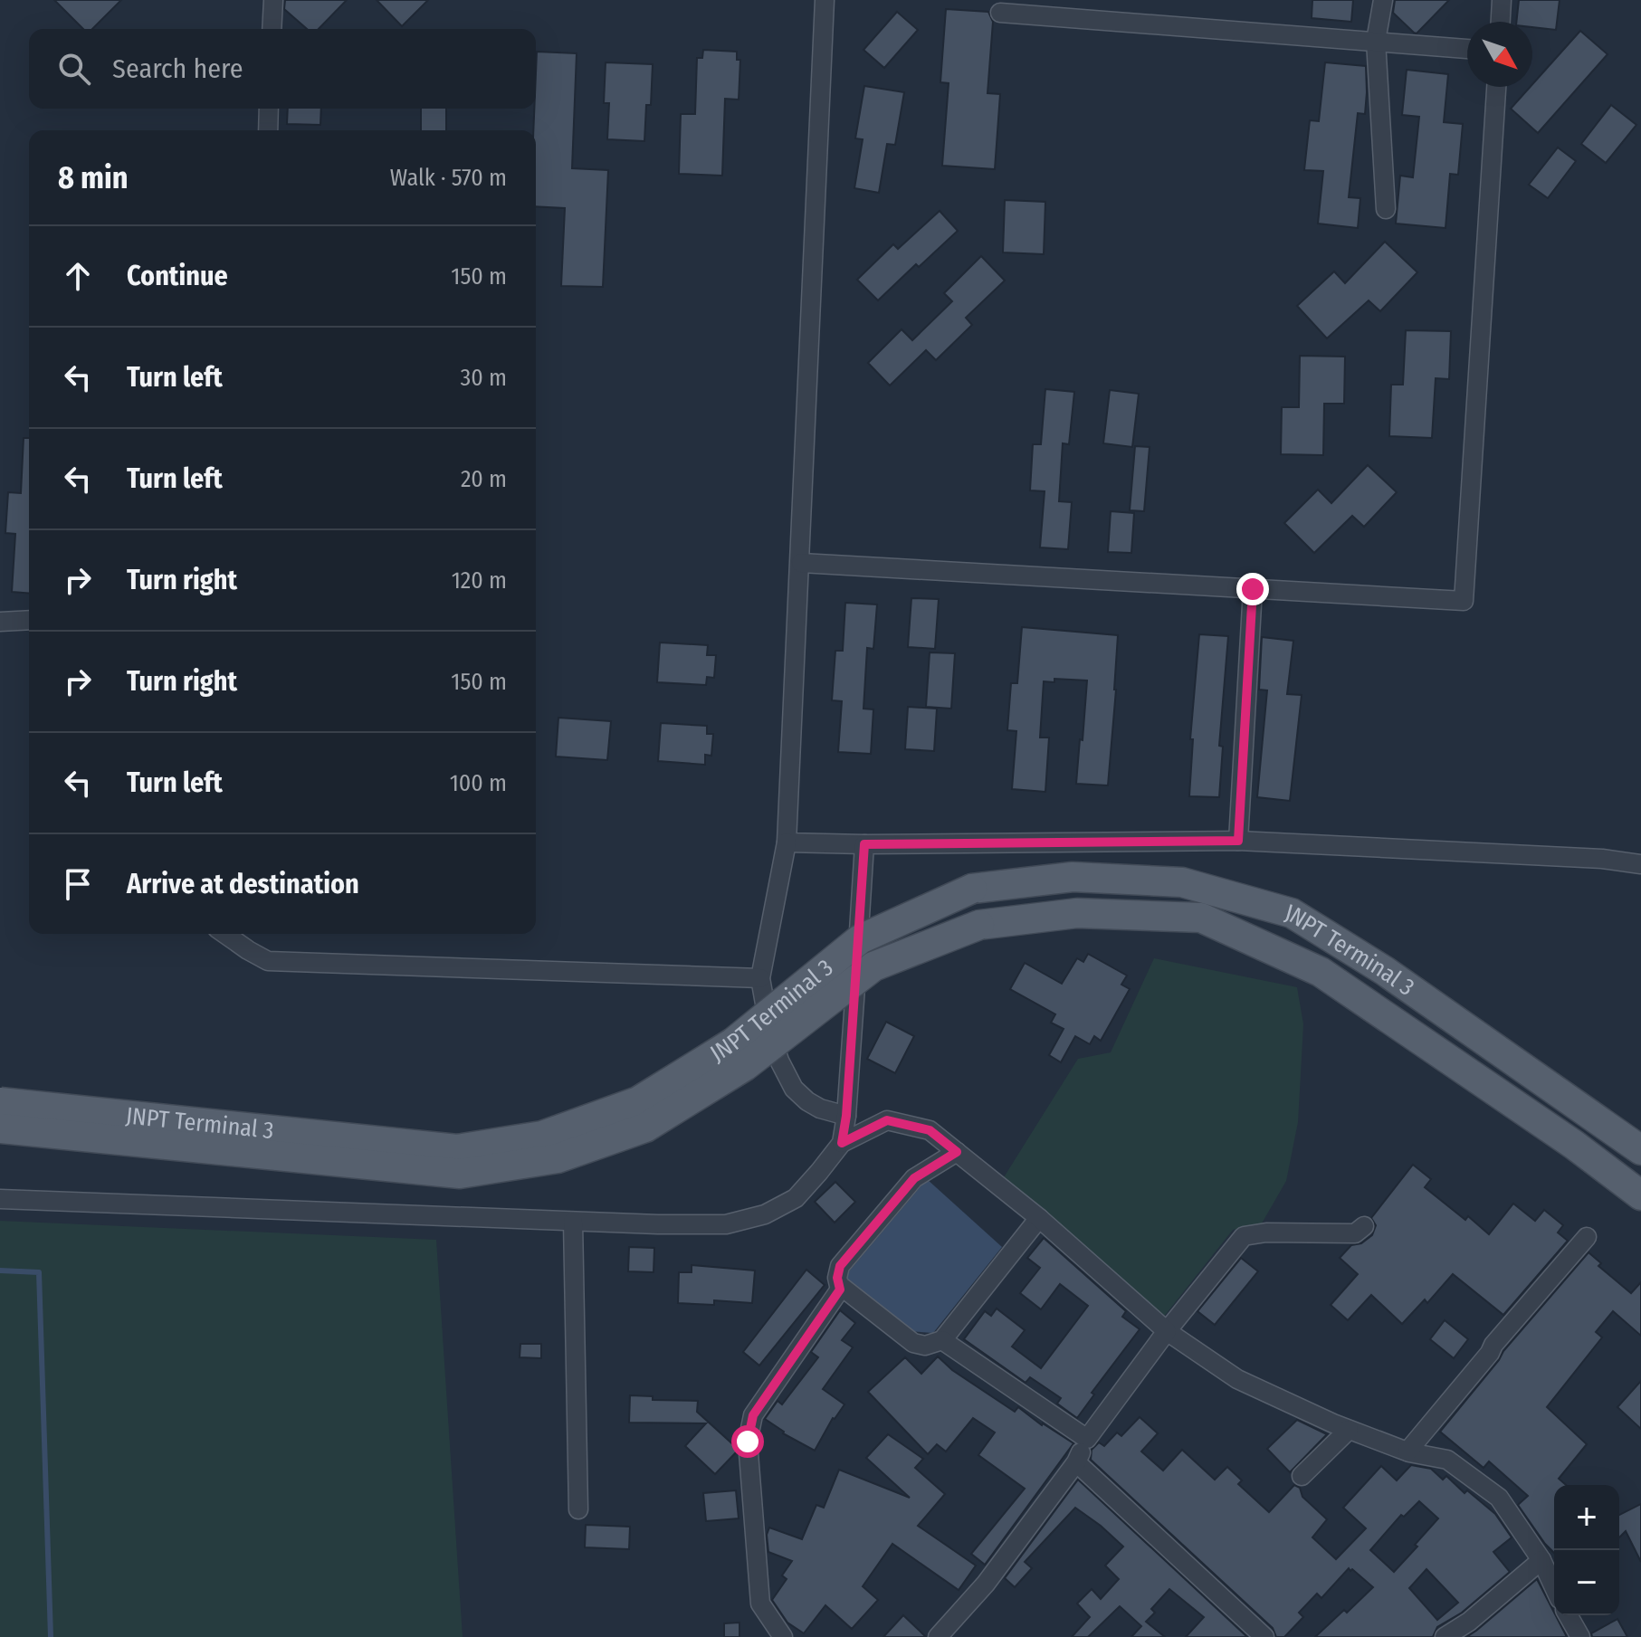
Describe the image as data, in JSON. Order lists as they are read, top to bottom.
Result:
{
  "streets": {
    "main road": ["JNPT Terminal 3"]
  },
  "north": "bottom right",
  "page": {
    "search": "Search here",
    "heading": ["8 min", "Walk · 570 m"],
    "list": [
      ["Continue", "150 m"],
      ["Turn left", "30 m"],
      ["Turn left", "20 m"],
      ["Turn right", "120 m"],
      ["Turn right", "150 m"],
      ["Turn left", "100 m"],
      "Arrive at destination"
    ],
    "map_buttons": ["+", "−"]
  }
}
